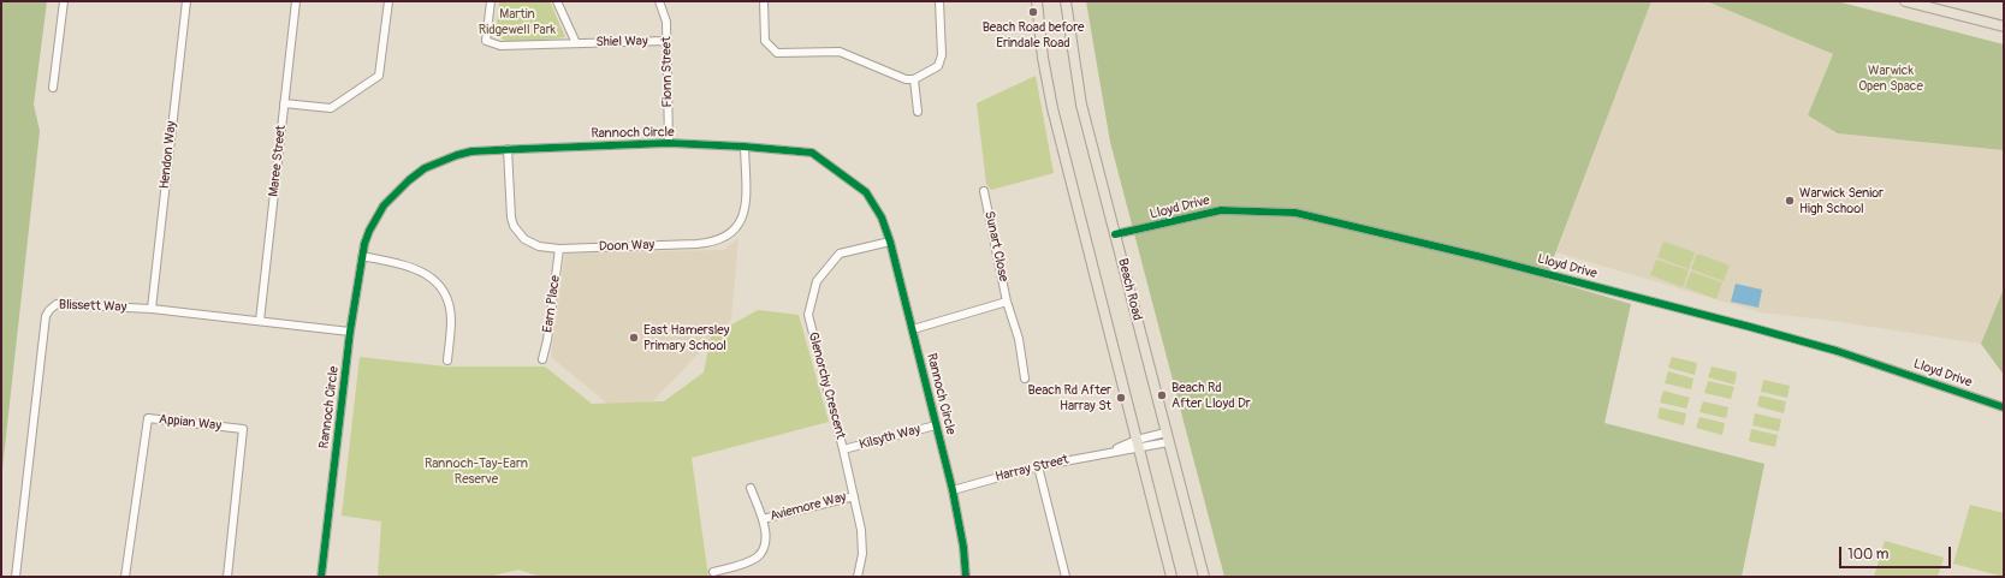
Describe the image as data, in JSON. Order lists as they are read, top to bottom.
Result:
{
  "streets": {
    "main road": ["Beach Road"],
    "street": [
      "Shiel Way",
      "Fionn Street",
      "Rannoch Circle",
      "Hendon Way",
      "Maree Street",
      "Lloyd Drive",
      "Doon Way",
      "Sunart Close",
      "Earn Place",
      "Blissett Way",
      "Glenorchy Crescent",
      "Appian Way",
      "Kilsyth Way",
      "Harray Street",
      "Aviemore Way"
    ]
  },
  "crossings": [
    ["Shiel Way", "Fionn Street"],
    ["Fionn Street", "Rannoch Circle"],
    ["Rannoch Circle", "Doon Way"],
    ["Rannoch Circle", "Blissett Way"],
    ["Rannoch Circle", "Glenorchy Crescent"],
    ["Rannoch Circle", "Kilsyth Way"],
    ["Rannoch Circle", "Harray Street"],
    ["Hendon Way", "Blissett Way"],
    ["Maree Street", "Blissett Way"],
    ["Lloyd Drive", "Beach Road"],
    ["Doon Way", "Earn Place"],
    ["Beach Road", "Harray Street"],
    ["Glenorchy Crescent", "Kilsyth Way"],
    ["Glenorchy Crescent", "Aviemore Way"]
  ],
  "parks": ["Martin Ridgewell Park", "Warwick Open Space", "Rannoch-Tay-Earn Reserve"],
  "places": [
    "Beach Road before Erindale Road",
    "Warwick Senior High School",
    "East Hamersley Primary School",
    "Beach Rd After Lloyd Dr",
    "Beach Rd After Harray St"
  ],
  "scale_bar": "100 m"
}
